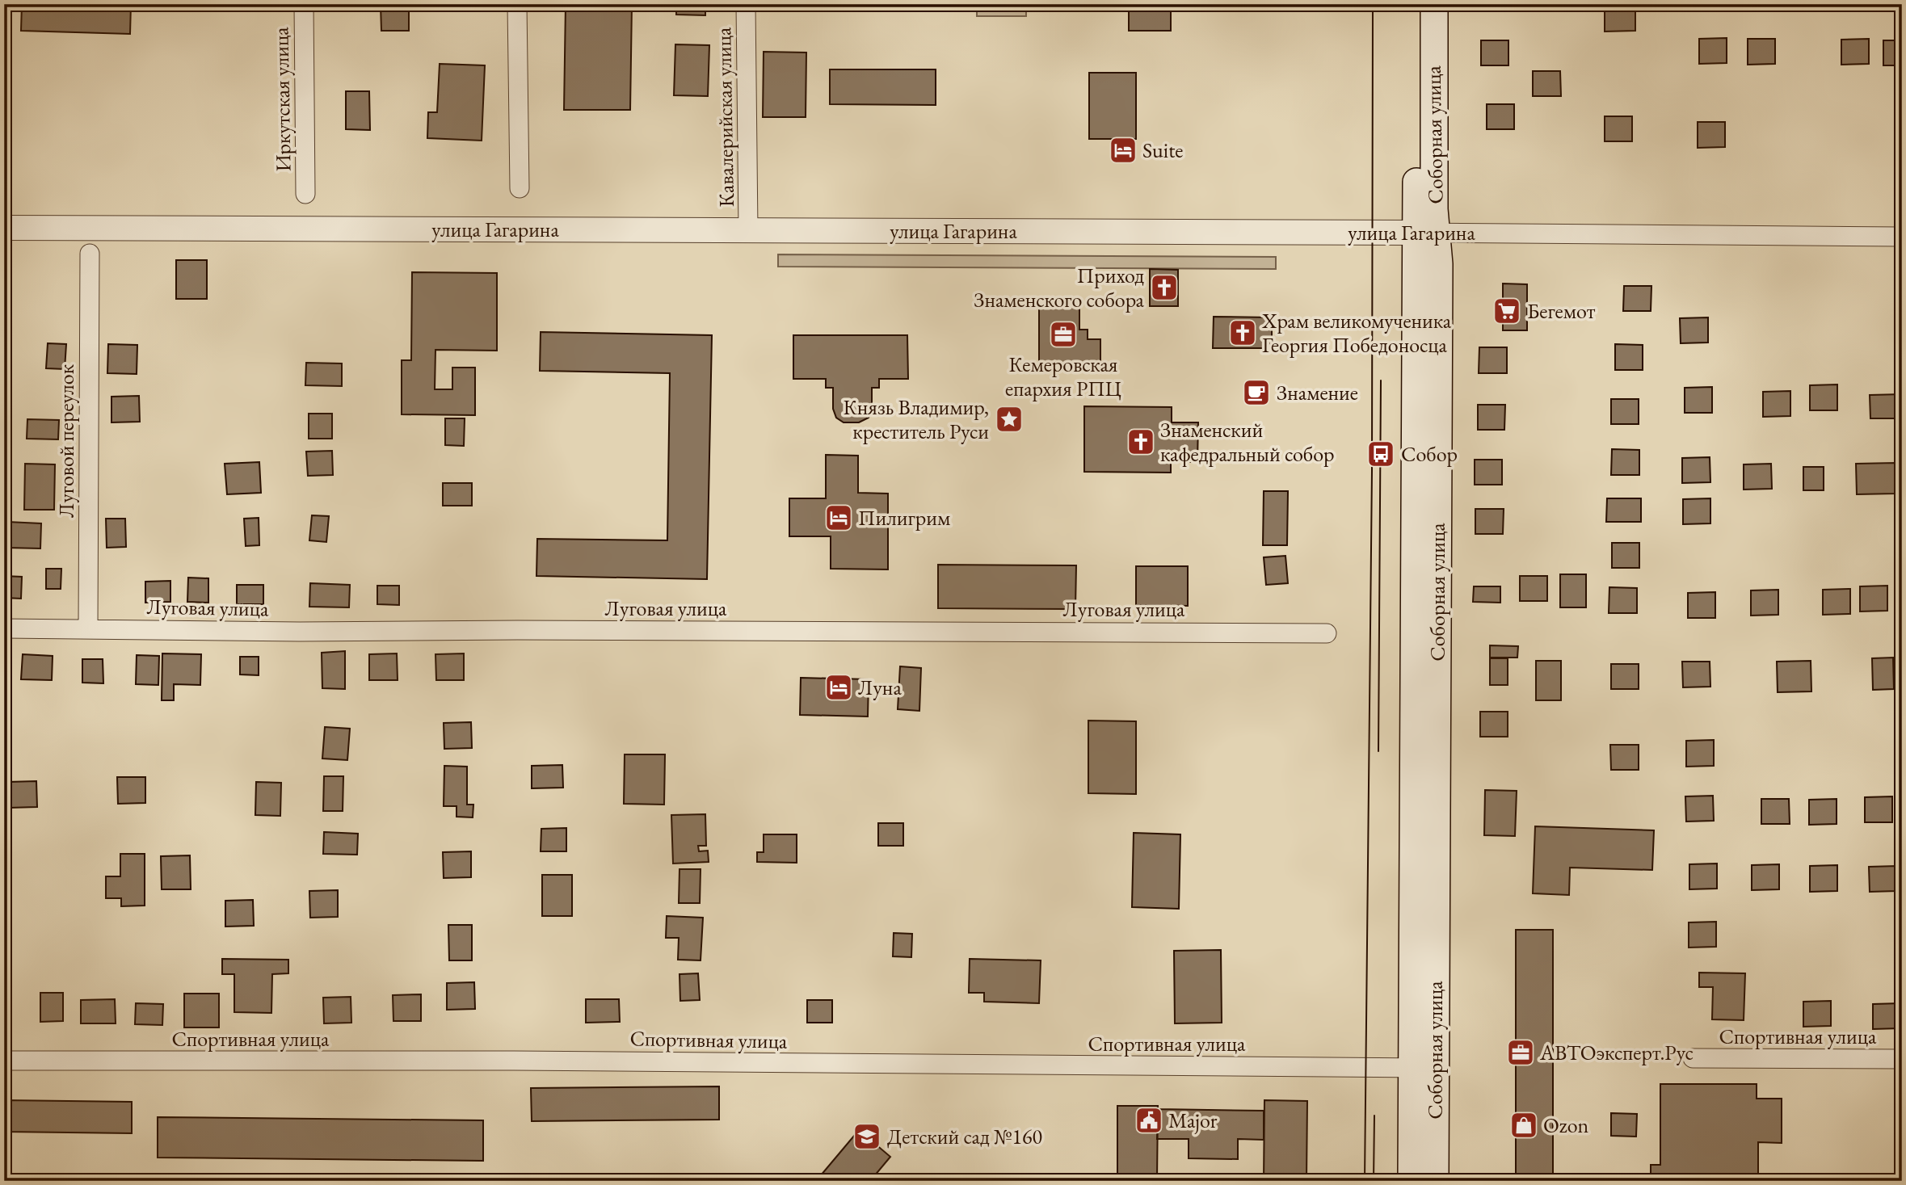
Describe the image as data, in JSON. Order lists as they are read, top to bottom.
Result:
{
  "streets": {
    "main road": ["Соборная улица"],
    "street": [
      "Иркутская улица",
      "Кавалерийская улица",
      "улица Гагарина",
      "Луговой переулок",
      "Луговая улица",
      "Спортивная улица"
    ]
  },
  "crossings": [
    ["Кавалерийская улица", "улица Гагарина"],
    ["Соборная улица", "улица Гагарина"],
    ["Соборная улица", "Спортивная улица"],
    ["Луговой переулок", "Луговая улица"]
  ],
  "places": {
    "hotel": ["Suite", "Пилигрим", "Луна"],
    "church": ["Приход Знаменского собора", "Храм великомученика Георгия Победоносца", "Знаменский кафедральный собор"],
    "supermarket": ["Бегемот"],
    "office": ["Кемеровская епархия РПЦ", "АВТОэксперт.Рус"],
    "cafe": ["Знамение"],
    "place": ["Князь Владимир, креститель Руси"],
    "bus stop": ["Собор"],
    "public building": ["Major"],
    "shop": ["Ozon"],
    "school or university": ["Детский сад №160"]
  }
}
